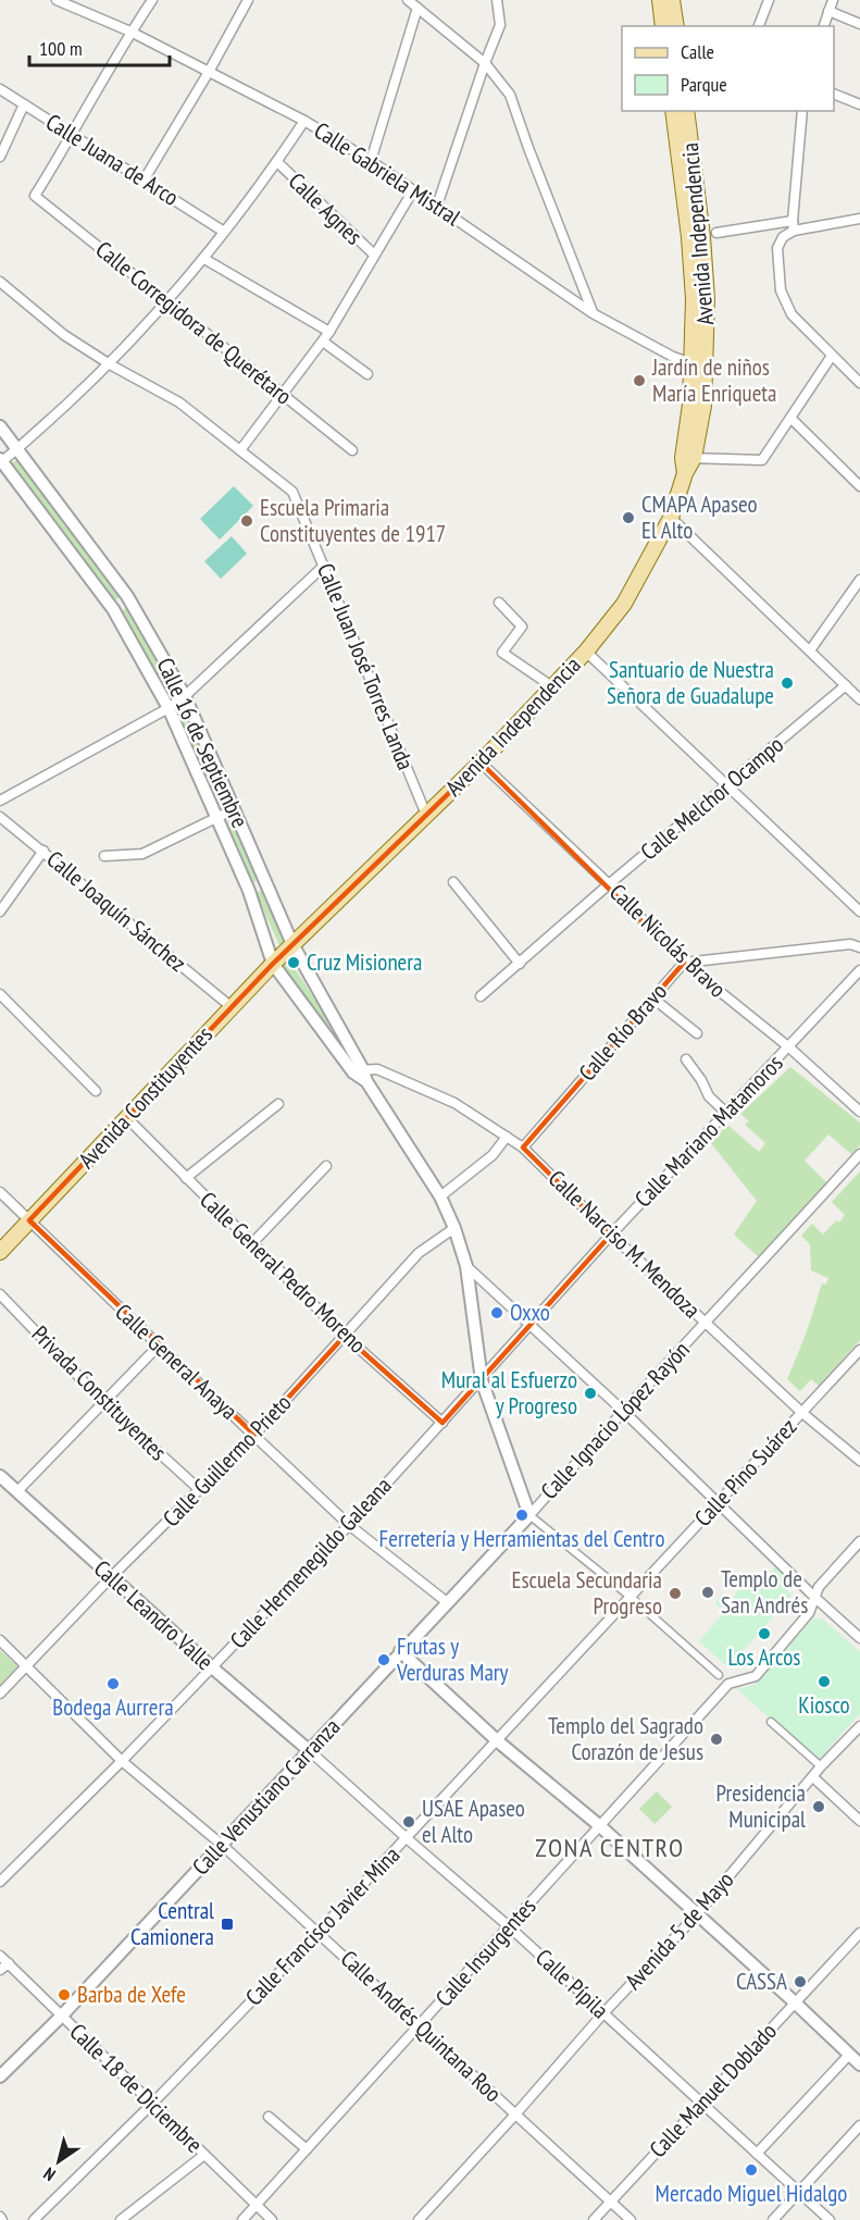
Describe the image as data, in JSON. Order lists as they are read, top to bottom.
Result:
{
  "streets": {
    "main road": ["Avenida Independencia", "Avenida Constituyentes"],
    "street": [
      "Calle Juana de Arco",
      "Calle Gabriela Mistral",
      "Calle Agnes",
      "Calle Corregidora de Querétaro",
      "Calle Juan José Torres Landa",
      "Calle 16 de Septiembre",
      "Calle Melchor Ocampo",
      "Calle Joaquín Sánchez",
      "Calle Nicolás Bravo",
      "Calle Río Bravo",
      "Calle Mariano Matamoros",
      "Calle Narciso M. Mendoza",
      "Calle General Pedro Moreno",
      "Calle General Anaya",
      "Privada Constituyentes",
      "Calle Ignacio López Rayón",
      "Calle Guillermo Prieto",
      "Calle Pino Suárez",
      "Calle Hermenegildo Galeana",
      "Calle Leandro Valle",
      "Calle Venustiano Carranza",
      "Calle Francisco Javier Mina",
      "Avenida 5 de Mayo",
      "Calle Insurgentes",
      "Calle Pípila",
      "Calle Andrés Quintana Roo",
      "Calle 18 de Diciembre",
      "Calle Manuel Doblado"
    ]
  },
  "crossings": [
    ["Calle Juana de Arco", "Calle Corregidora de Querétaro"],
    ["Calle Gabriela Mistral", "Avenida Independencia"],
    ["Avenida Independencia", "Calle Juan José Torres Landa"],
    ["Avenida Independencia", "Calle 16 de Septiembre"],
    ["Avenida Independencia", "Calle Nicolás Bravo"],
    ["Avenida Independencia", "Avenida Constituyentes"],
    ["Calle 16 de Septiembre", "Avenida Constituyentes"],
    ["Calle 16 de Septiembre", "Calle Mariano Matamoros"],
    ["Calle 16 de Septiembre", "Calle Narciso M. Mendoza"],
    ["Calle 16 de Septiembre", "Calle Ignacio López Rayón"],
    ["Calle 16 de Septiembre", "Calle Guillermo Prieto"],
    ["Calle 16 de Septiembre", "Calle Hermenegildo Galeana"],
    ["Calle 16 de Septiembre", "Calle Venustiano Carranza"],
    ["Calle Melchor Ocampo", "Calle Nicolás Bravo"],
    ["Calle Joaquín Sánchez", "Avenida Constituyentes"],
    ["Calle Nicolás Bravo", "Calle Río Bravo"],
    ["Calle Nicolás Bravo", "Calle Mariano Matamoros"],
    ["Calle Río Bravo", "Calle Narciso M. Mendoza"],
    ["Avenida Constituyentes", "Calle General Pedro Moreno"],
    ["Avenida Constituyentes", "Calle General Anaya"],
    ["Calle Mariano Matamoros", "Calle Narciso M. Mendoza"],
    ["Calle Mariano Matamoros", "Calle Hermenegildo Galeana"],
    ["Calle Narciso M. Mendoza", "Calle Ignacio López Rayón"],
    ["Calle Narciso M. Mendoza", "Calle Pino Suárez"],
    ["Calle General Pedro Moreno", "Calle Guillermo Prieto"],
    ["Calle General Pedro Moreno", "Calle Hermenegildo Galeana"],
    ["Calle General Anaya", "Calle Guillermo Prieto"],
    ["Calle General Anaya", "Calle Hermenegildo Galeana"],
    ["Calle General Anaya", "Calle Venustiano Carranza"],
    ["Privada Constituyentes", "Calle Guillermo Prieto"],
    ["Calle Ignacio López Rayón", "Calle Venustiano Carranza"],
    ["Calle Guillermo Prieto", "Calle Leandro Valle"],
    ["Calle Guillermo Prieto", "Calle Andrés Quintana Roo"],
    ["Calle Pino Suárez", "Calle Francisco Javier Mina"],
    ["Calle Hermenegildo Galeana", "Calle Leandro Valle"],
    ["Calle Hermenegildo Galeana", "Calle Andrés Quintana Roo"],
    ["Calle Leandro Valle", "Calle Venustiano Carranza"],
    ["Calle Leandro Valle", "Calle Pípila"],
    ["Calle Venustiano Carranza", "Calle Pípila"],
    ["Calle Venustiano Carranza", "Calle Andrés Quintana Roo"],
    ["Calle Venustiano Carranza", "Calle 18 de Diciembre"],
    ["Calle Francisco Javier Mina", "Calle Pípila"],
    ["Calle Francisco Javier Mina", "Calle Andrés Quintana Roo"],
    ["Calle Francisco Javier Mina", "Calle 18 de Diciembre"],
    ["Avenida 5 de Mayo", "Calle Pípila"],
    ["Avenida 5 de Mayo", "Calle Andrés Quintana Roo"],
    ["Calle Insurgentes", "Calle Pípila"],
    ["Calle Insurgentes", "Calle Andrés Quintana Roo"],
    ["Calle Insurgentes", "Calle 18 de Diciembre"],
    ["Calle Pípila", "Calle Manuel Doblado"],
    ["Calle Andrés Quintana Roo", "Calle Manuel Doblado"]
  ],
  "districts": ["ZONA CENTRO"],
  "places": {
    "other": [
      "Jardín de niños María Enriqueta",
      "CMAPA Apaseo El Alto",
      "Escuela Primaria Constituyentes de 1917",
      "Santuario de Nuestra Señora de Guadalupe",
      "Cruz Misionera",
      "Oxxo",
      "Mural al Esfuerzo y Progreso",
      "Ferretería y Herramientas del Centro",
      "Templo de San Andrés",
      "Escuela Secundaria Progreso",
      "Los Arcos",
      "Frutas y Verduras Mary",
      "Kiosco",
      "Bodega Aurrera",
      "Templo del Sagrado Corazón de Jesus",
      "Presidencia Municipal",
      "USAE Apaseo el Alto",
      "CASSA",
      "Barba de Xefe",
      "Mercado Miguel Hidalgo"
    ],
    "transit": ["Central Camionera"]
  },
  "legend": ["Calle", "Parque"],
  "scale_bar": "100 m",
  "north": "bottom left"
}
